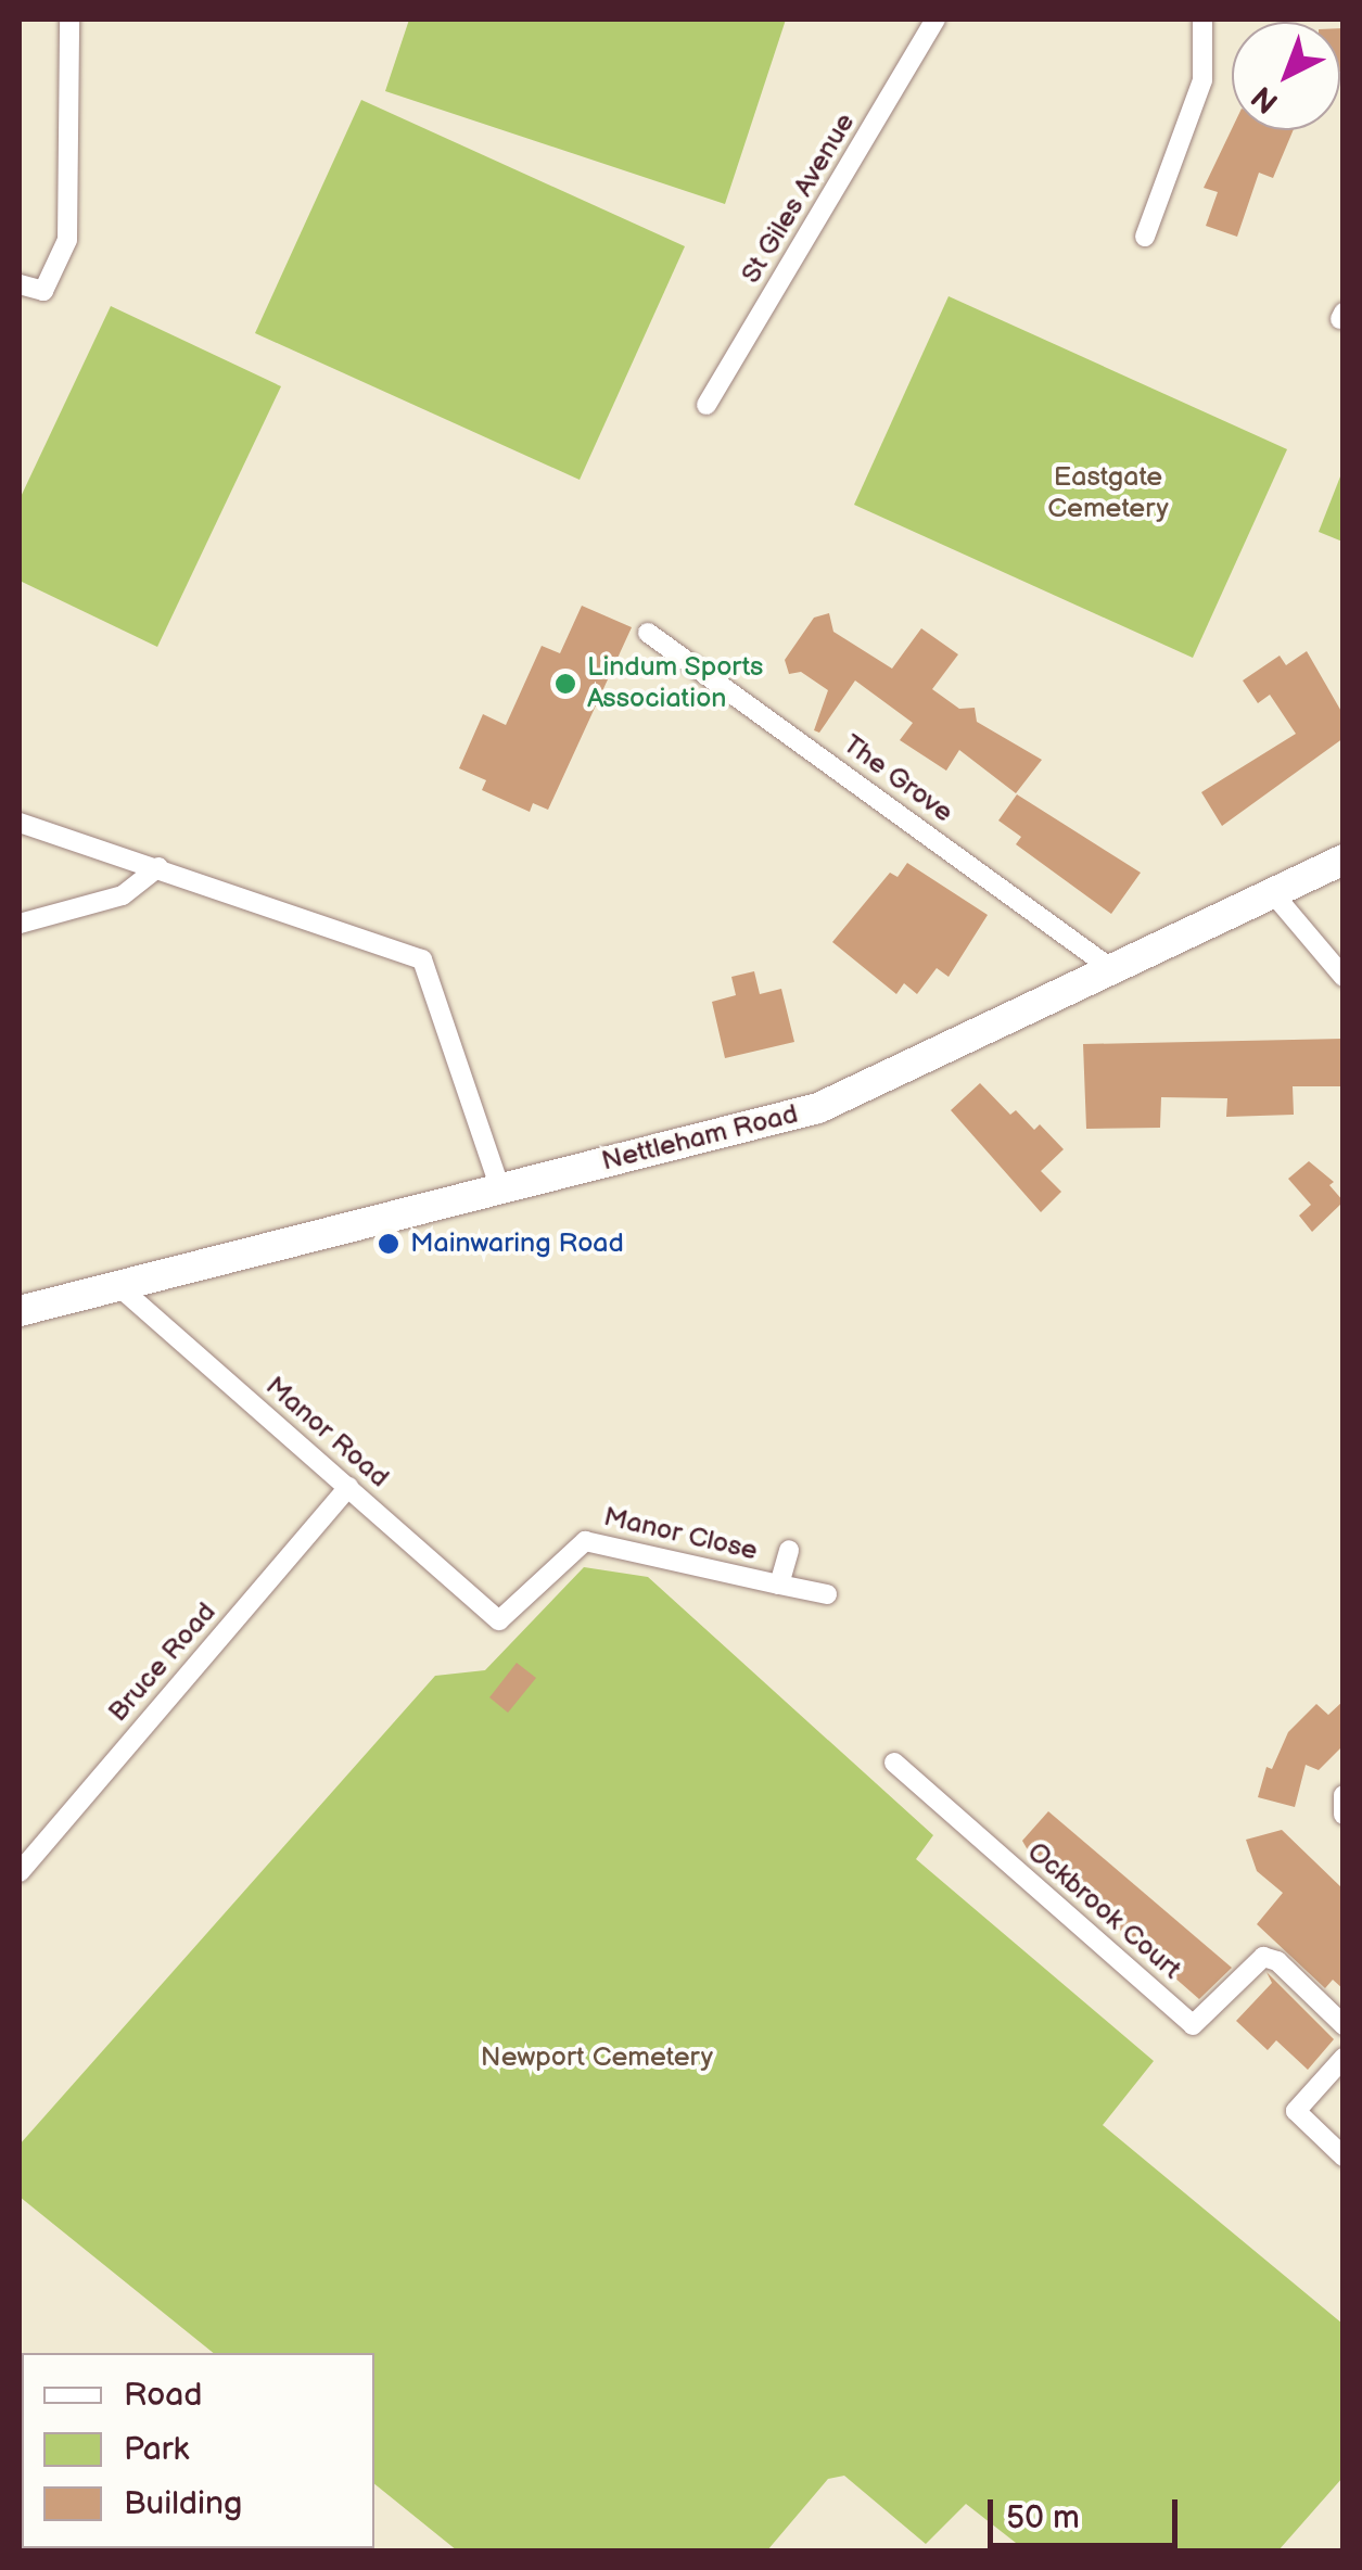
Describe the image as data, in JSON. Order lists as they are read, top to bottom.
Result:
{
  "streets": {
    "street": [
      "St Giles Avenue",
      "The Grove",
      "Nettleham Road",
      "Manor Road",
      "Manor Close",
      "Bruce Road",
      "Ockbrook Court"
    ]
  },
  "crossings": [
    ["The Grove", "Nettleham Road"],
    ["Nettleham Road", "Manor Road"],
    ["Manor Road", "Manor Close"],
    ["Manor Road", "Bruce Road"]
  ],
  "parks": ["Eastgate Cemetery", "Newport Cemetery"],
  "places": ["Lindum Sports Association", "Mainwaring Road"],
  "legend": ["Road", "Park", "Building"],
  "scale_bar": "50 m",
  "north": "bottom left"
}
